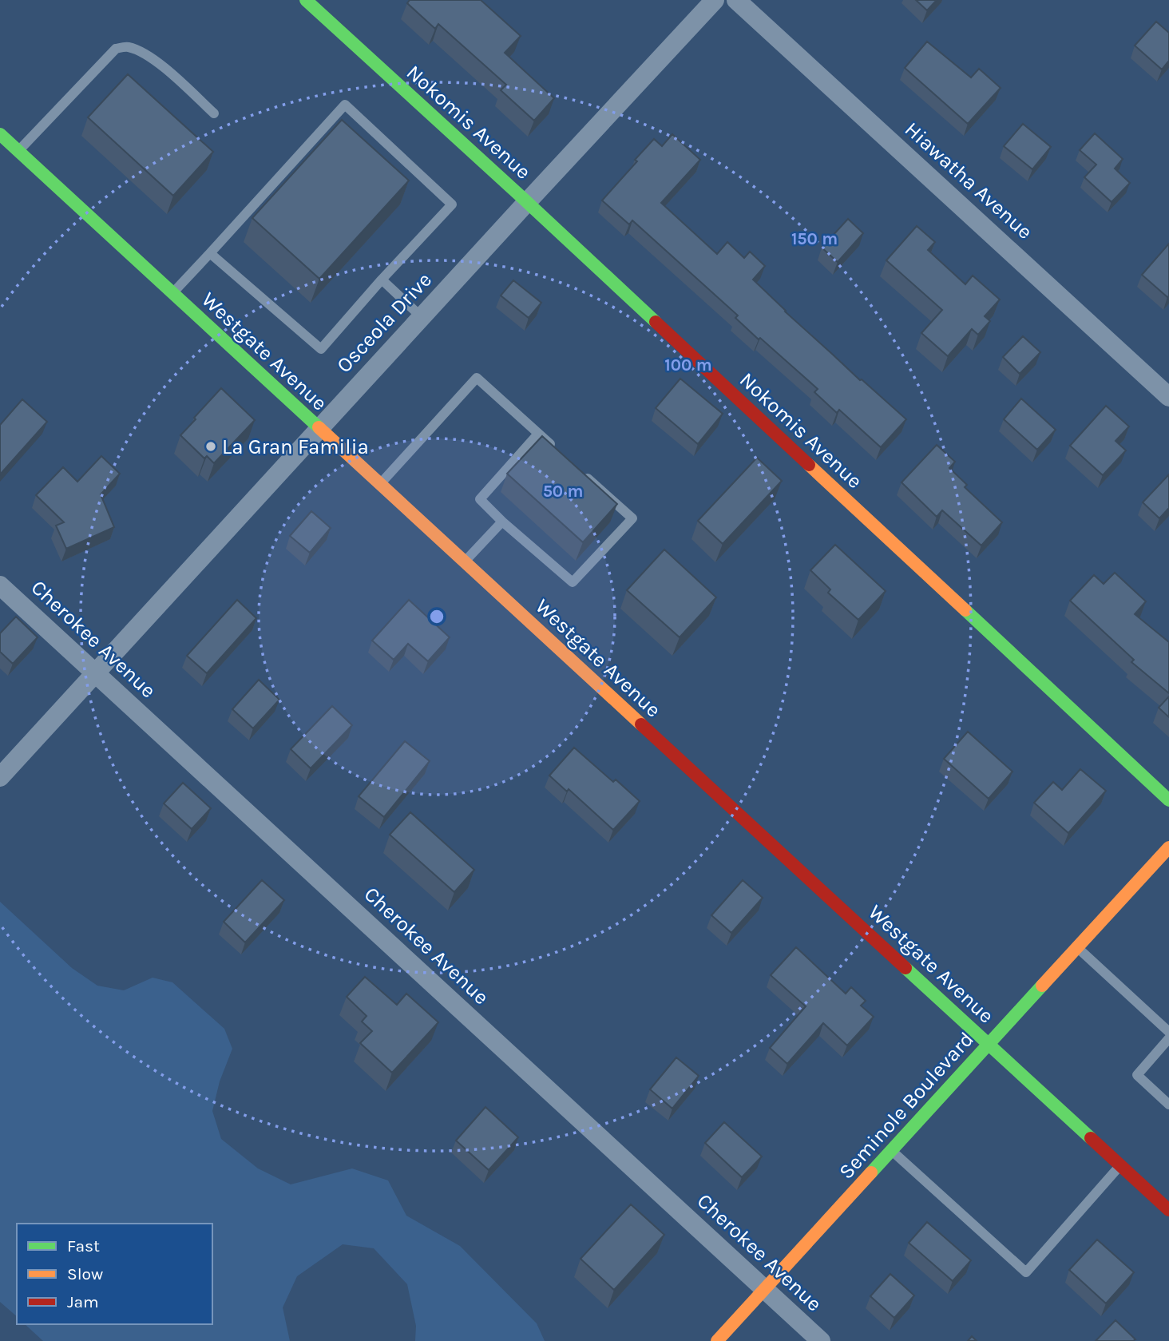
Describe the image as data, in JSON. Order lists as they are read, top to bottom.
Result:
{
  "streets": {
    "street": [
      "Nokomis Avenue",
      "Hiawatha Avenue",
      "Osceola Drive",
      "Westgate Avenue",
      "Cherokee Avenue",
      "Seminole Boulevard"
    ]
  },
  "crossings": [
    ["Nokomis Avenue", "Osceola Drive"],
    ["Osceola Drive", "Westgate Avenue"],
    ["Osceola Drive", "Cherokee Avenue"],
    ["Westgate Avenue", "Seminole Boulevard"],
    ["Cherokee Avenue", "Seminole Boulevard"]
  ],
  "places": ["La Gran Familia"],
  "legend": ["Fast", "Slow", "Jam"],
  "rings": ["150 m", "100 m", "50 m"]
}
